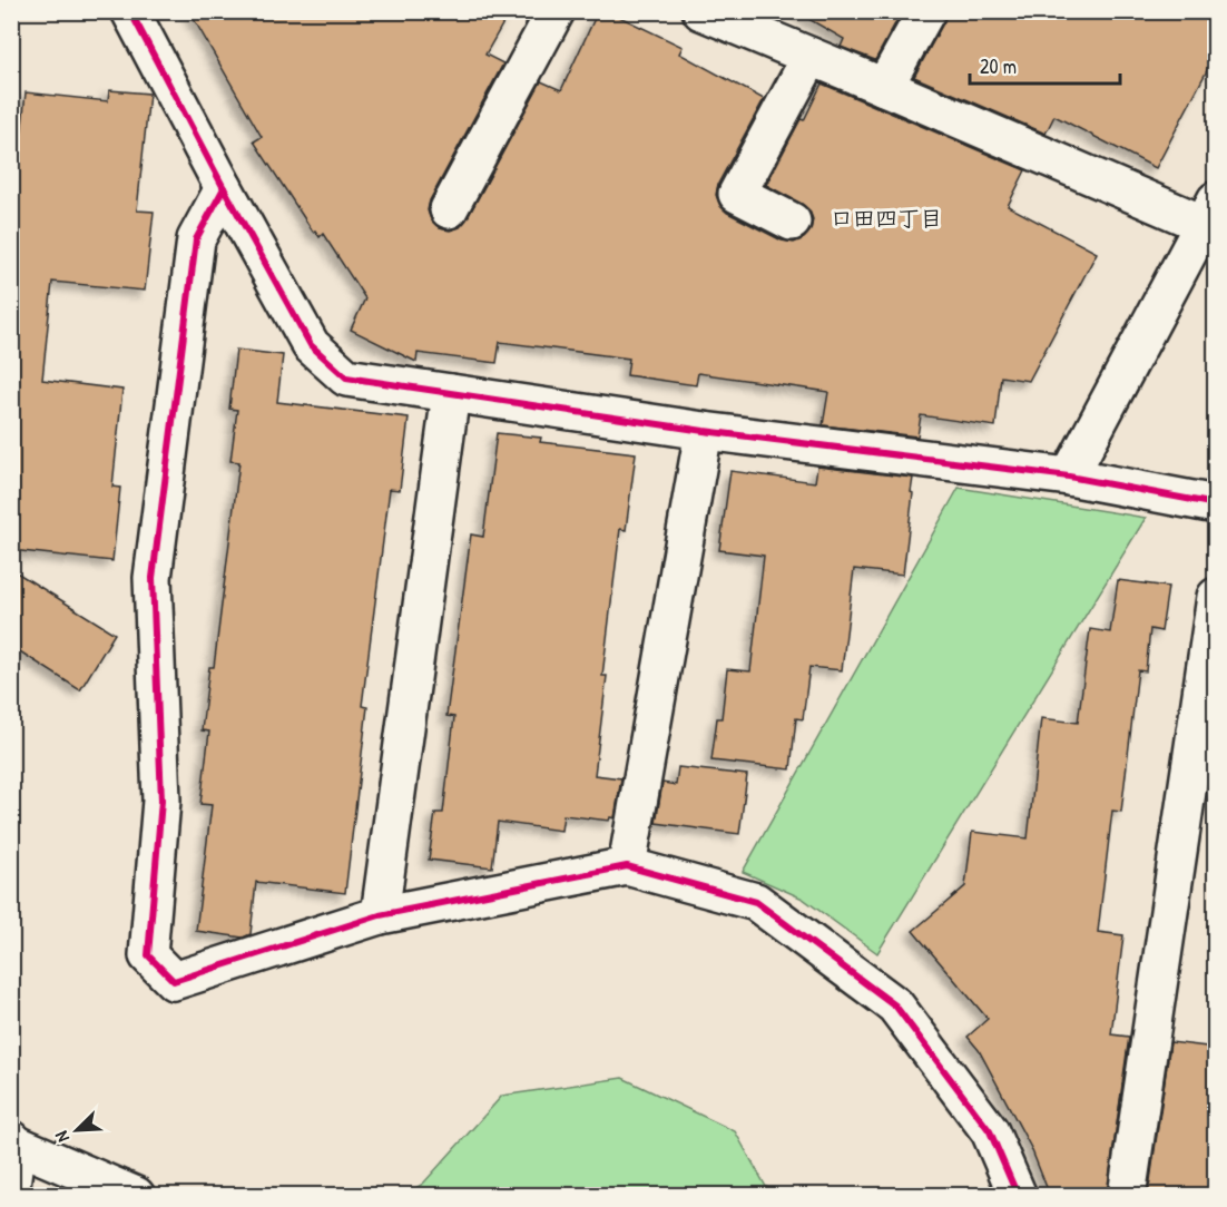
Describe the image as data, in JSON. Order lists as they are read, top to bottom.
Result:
{
  "districts": ["口田四丁目"],
  "scale_bar": "20 m",
  "north": "bottom left"
}
